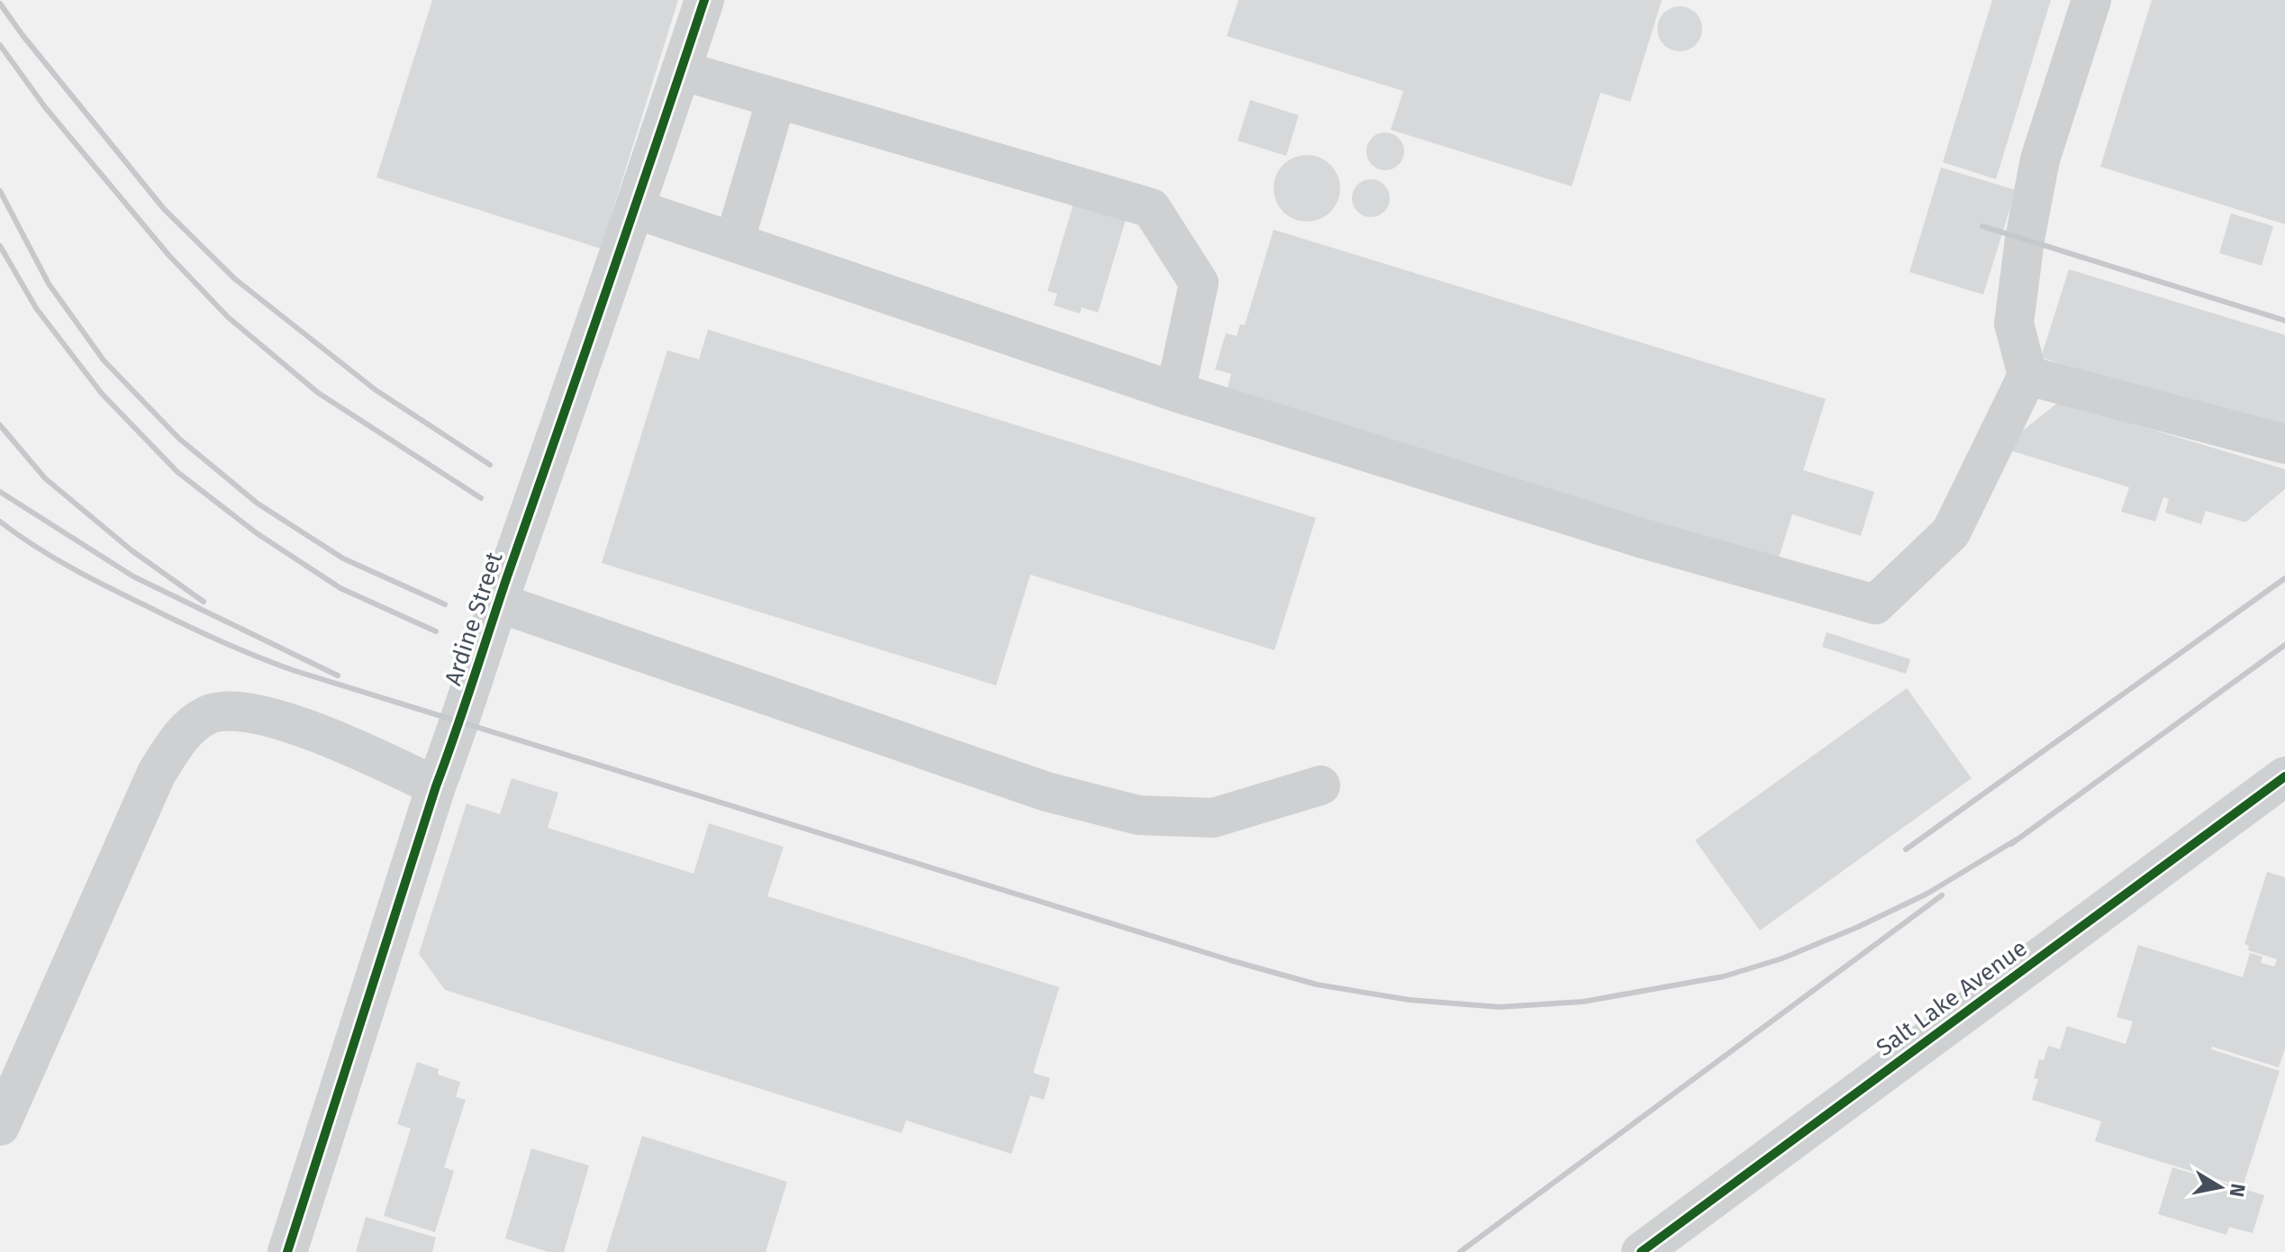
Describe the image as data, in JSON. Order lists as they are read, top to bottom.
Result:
{
  "streets": {
    "street": ["Ardine Street", "Salt Lake Avenue"]
  },
  "north": "right"
}
